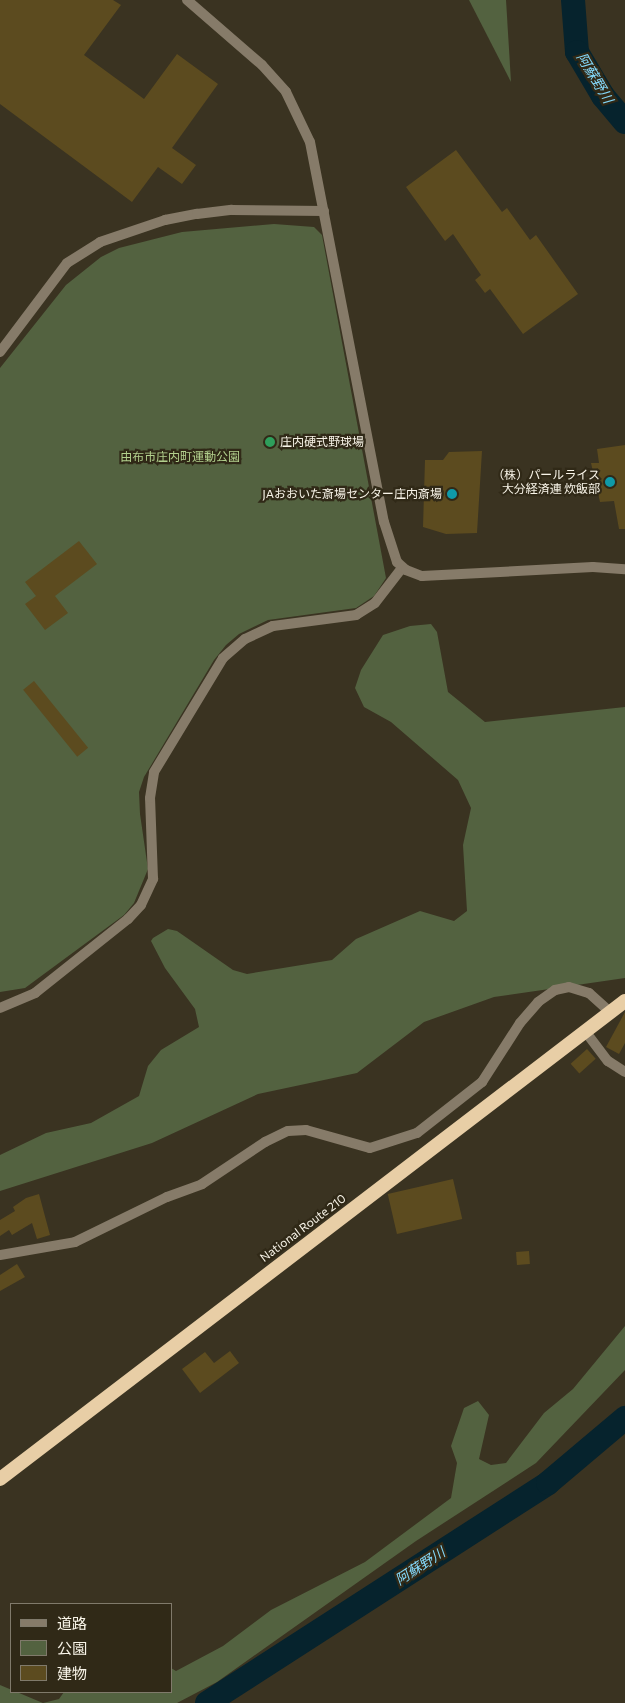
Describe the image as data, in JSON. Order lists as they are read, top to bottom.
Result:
{
  "streets": {
    "highway": ["National Route 210"]
  },
  "water": ["阿蘇野川"],
  "parks": ["由布市庄内町運動公園"],
  "places": ["庄内硬式野球場", "（株）パールライス 大分経済連 炊飯部", "JAおおいた斎場センター庄内斎場"],
  "legend": ["道路", "公園", "建物"]
}
